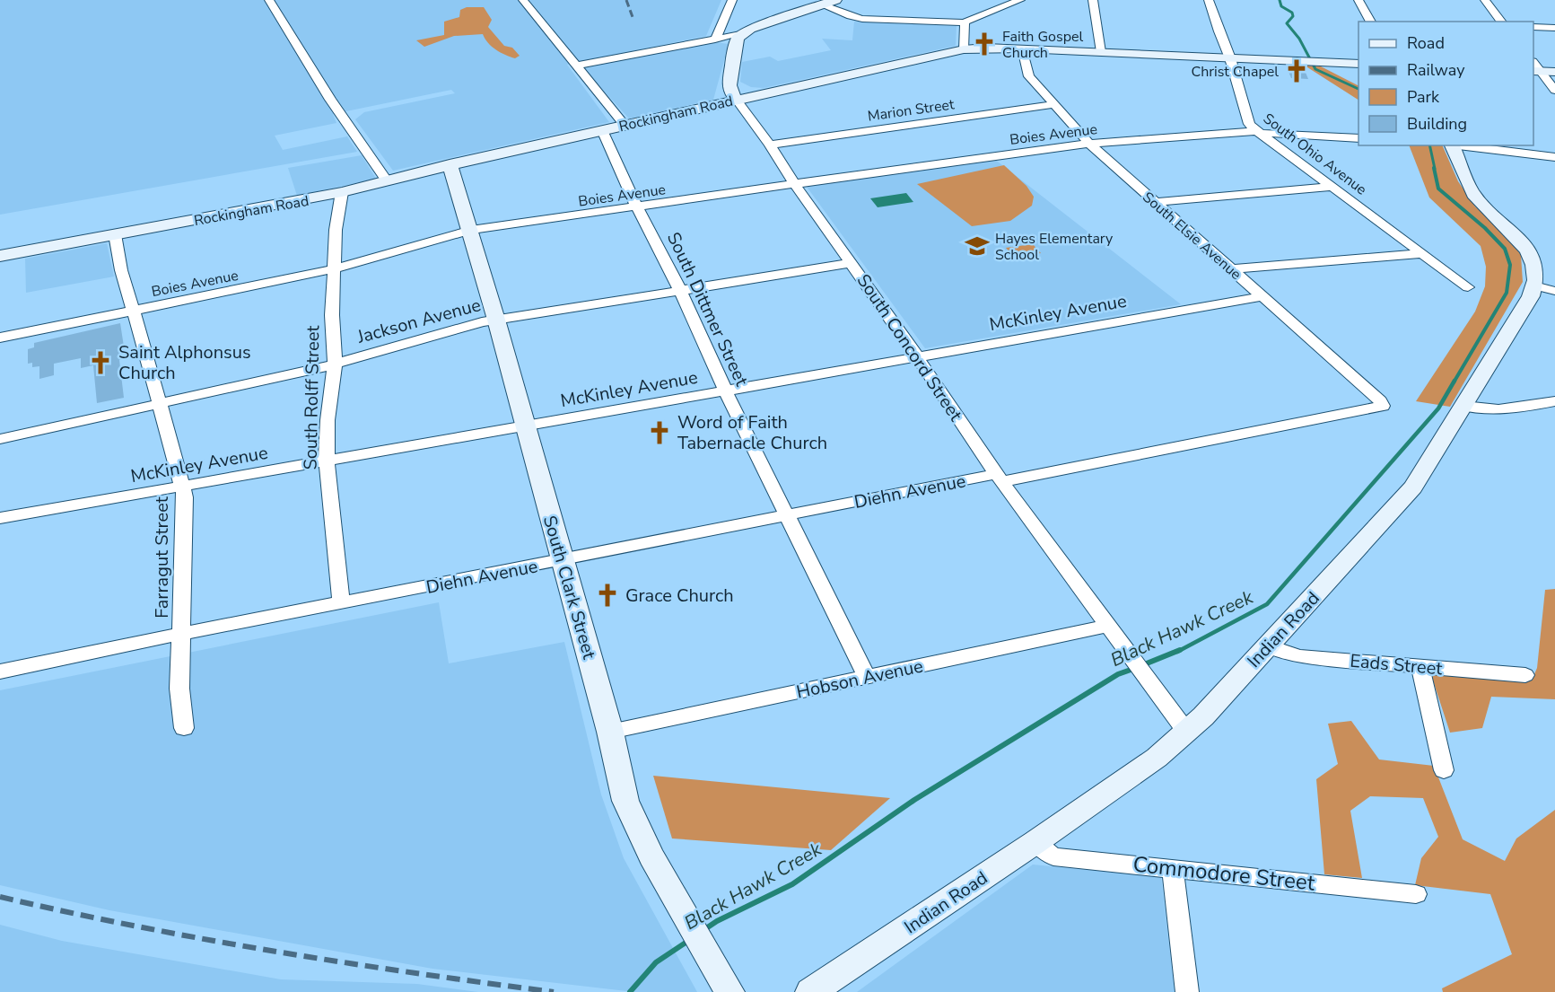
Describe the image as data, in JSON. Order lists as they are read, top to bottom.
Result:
{
  "streets": {
    "street": [
      "Marion Street",
      "Rockingham Road",
      "Boies Avenue",
      "South Ohio Avenue",
      "South Elsie Avenue",
      "South Dittmer Street",
      "McKinley Avenue",
      "Jackson Avenue",
      "South Concord Street",
      "South Rolff Street",
      "Diehn Avenue",
      "Farragut Street",
      "South Clark Street",
      "Indian Road",
      "Eads Street",
      "Hobson Avenue",
      "Commodore Street"
    ]
  },
  "crossings": [
    ["Marion Street", "South Elsie Avenue"],
    ["Marion Street", "South Concord Street"],
    ["Rockingham Road", "South Ohio Avenue"],
    ["Rockingham Road", "South Elsie Avenue"],
    ["Rockingham Road", "South Dittmer Street"],
    ["Rockingham Road", "South Concord Street"],
    ["Rockingham Road", "South Rolff Street"],
    ["Rockingham Road", "Farragut Street"],
    ["Rockingham Road", "South Clark Street"],
    ["Boies Avenue", "South Ohio Avenue"],
    ["Boies Avenue", "South Elsie Avenue"],
    ["Boies Avenue", "South Dittmer Street"],
    ["Boies Avenue", "South Concord Street"],
    ["Boies Avenue", "South Rolff Street"],
    ["Boies Avenue", "Farragut Street"],
    ["Boies Avenue", "South Clark Street"],
    ["South Elsie Avenue", "McKinley Avenue"],
    ["South Elsie Avenue", "Diehn Avenue"],
    ["South Dittmer Street", "McKinley Avenue"],
    ["South Dittmer Street", "Jackson Avenue"],
    ["South Dittmer Street", "Diehn Avenue"],
    ["South Dittmer Street", "Hobson Avenue"],
    ["McKinley Avenue", "South Concord Street"],
    ["McKinley Avenue", "South Rolff Street"],
    ["McKinley Avenue", "Farragut Street"],
    ["McKinley Avenue", "South Clark Street"],
    ["Jackson Avenue", "South Concord Street"],
    ["Jackson Avenue", "South Rolff Street"],
    ["Jackson Avenue", "Farragut Street"],
    ["Jackson Avenue", "South Clark Street"],
    ["South Concord Street", "Diehn Avenue"],
    ["South Concord Street", "Indian Road"],
    ["South Concord Street", "Hobson Avenue"],
    ["South Rolff Street", "Diehn Avenue"],
    ["Diehn Avenue", "Farragut Street"],
    ["Diehn Avenue", "South Clark Street"],
    ["South Clark Street", "Hobson Avenue"],
    ["Indian Road", "Eads Street"],
    ["Indian Road", "Commodore Street"]
  ],
  "water": ["Black Hawk Creek"],
  "places": {
    "church": [
      "Faith Gospel Church",
      "Christ Chapel",
      "Saint Alphonsus Church",
      "Word of Faith Tabernacle Church",
      "Grace Church"
    ],
    "school or university": ["Hayes Elementary School"]
  },
  "legend": [
    "Road",
    "Railway",
    "Park",
    "Building"
  ]
}
